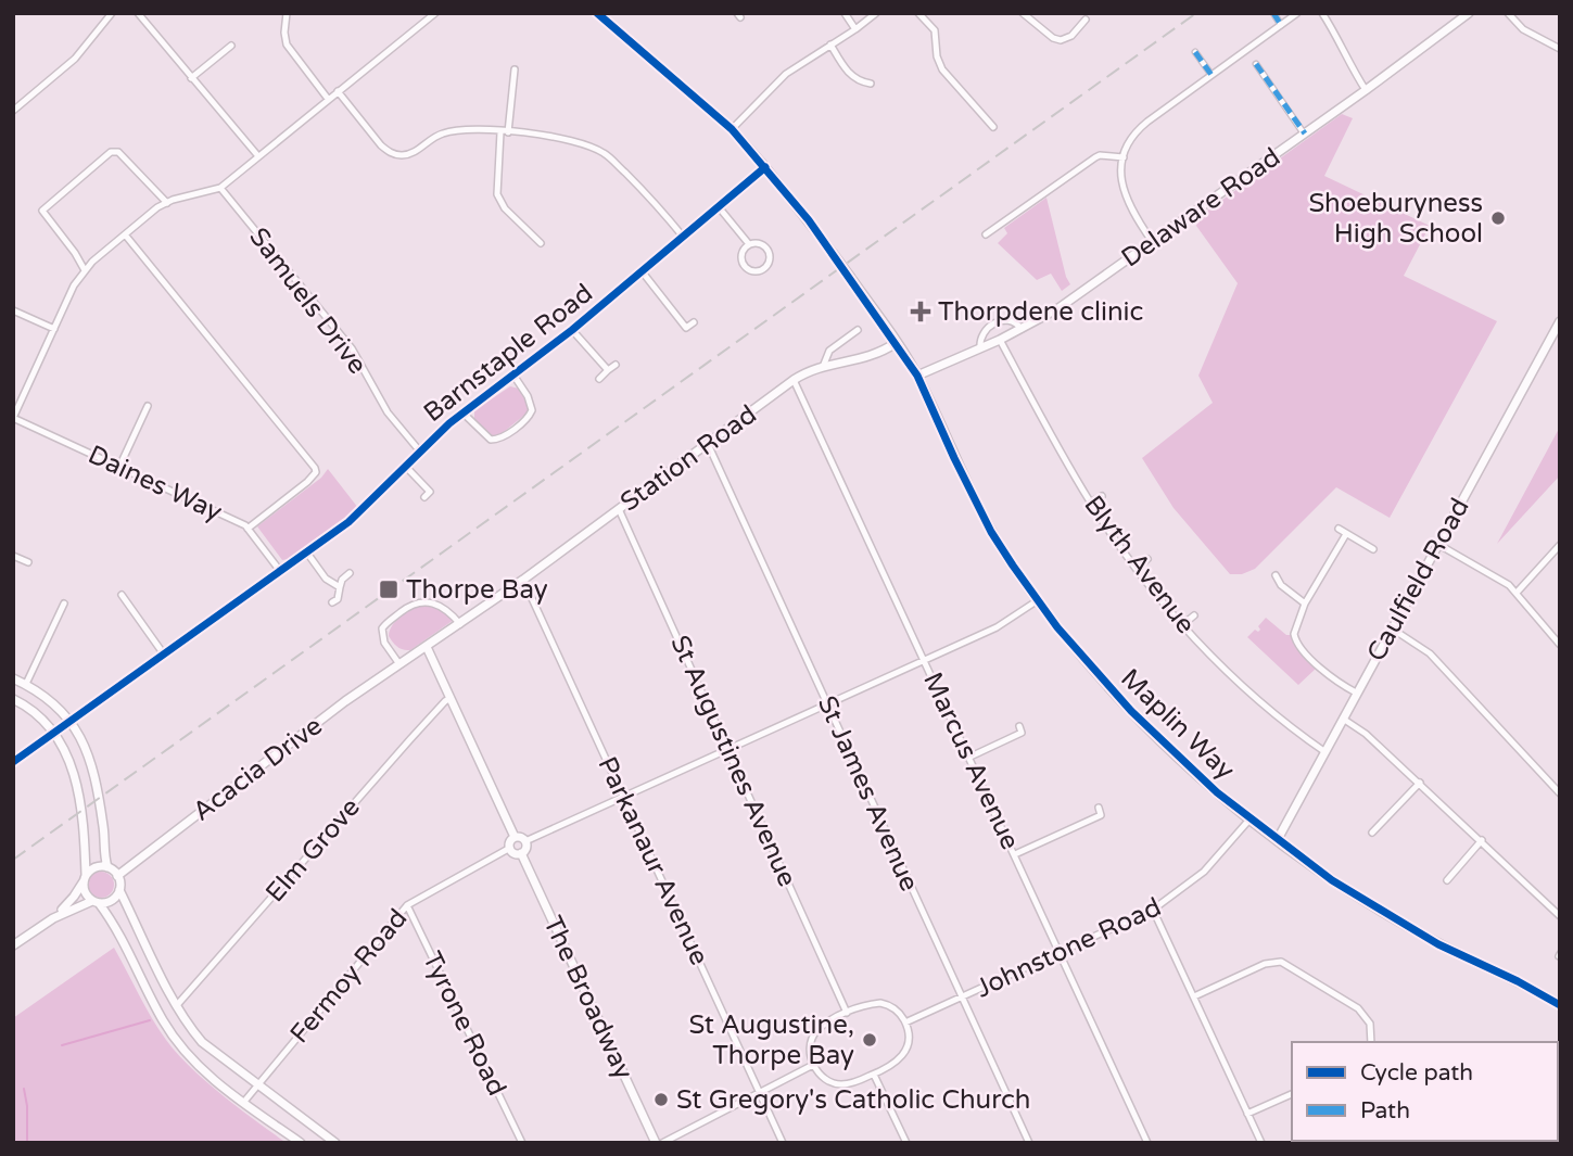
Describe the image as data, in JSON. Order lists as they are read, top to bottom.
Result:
{
  "streets": {
    "street": [
      "Delaware Road",
      "Samuels Drive",
      "Barnstaple Road",
      "Station Road",
      "Daines Way",
      "Blyth Avenue",
      "Caulfield Road",
      "Maplin Way",
      "St Augustines Avenue",
      "Marcus Avenue",
      "Acacia Drive",
      "St James Avenue",
      "Elm Grove",
      "Parkanaur Avenue",
      "Johnstone Road",
      "Fermoy Road",
      "The Broadway",
      "Tyrone Road"
    ]
  },
  "crossings": [
    ["Delaware Road", "Blyth Avenue"],
    ["Delaware Road", "Maplin Way"],
    ["Samuels Drive", "Barnstaple Road"],
    ["Barnstaple Road", "Daines Way"],
    ["Barnstaple Road", "Maplin Way"],
    ["Station Road", "Maplin Way"],
    ["Station Road", "St Augustines Avenue"],
    ["Station Road", "Marcus Avenue"],
    ["Station Road", "Acacia Drive"],
    ["Station Road", "St James Avenue"],
    ["Blyth Avenue", "Caulfield Road"],
    ["Caulfield Road", "Maplin Way"],
    ["Maplin Way", "Johnstone Road"],
    ["St Augustines Avenue", "Johnstone Road"],
    ["Marcus Avenue", "Johnstone Road"],
    ["Acacia Drive", "Parkanaur Avenue"],
    ["St James Avenue", "Johnstone Road"],
    ["Fermoy Road", "The Broadway"],
    ["Fermoy Road", "Tyrone Road"]
  ],
  "places": {
    "other": ["Shoeburyness High School", "St Augustine, Thorpe Bay", "St Gregory's Catholic Church"],
    "health": ["Thorpdene clinic"],
    "transit": ["Thorpe Bay"]
  },
  "legend": ["Cycle path", "Path"]
}
